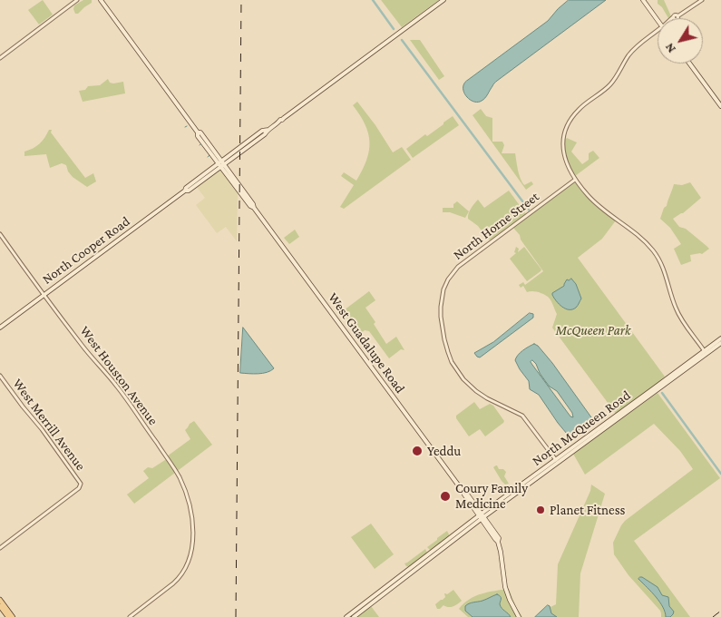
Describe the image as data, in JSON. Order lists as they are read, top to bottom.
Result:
{
  "streets": {
    "main road": ["North Cooper Road", "West Guadalupe Road", "North McQueen Road"],
    "street": ["North Horne Street", "West Houston Avenue", "West Merrill Avenue"]
  },
  "crossings": [
    ["North Horne Street", "North McQueen Road"],
    ["North Cooper Road", "West Guadalupe Road"],
    ["North Cooper Road", "West Houston Avenue"],
    ["West Guadalupe Road", "North McQueen Road"]
  ],
  "parks": ["McQueen Park"],
  "places": ["Yeddu", "Coury Family Medicine", "Planet Fitness"],
  "north": "bottom left"
}
